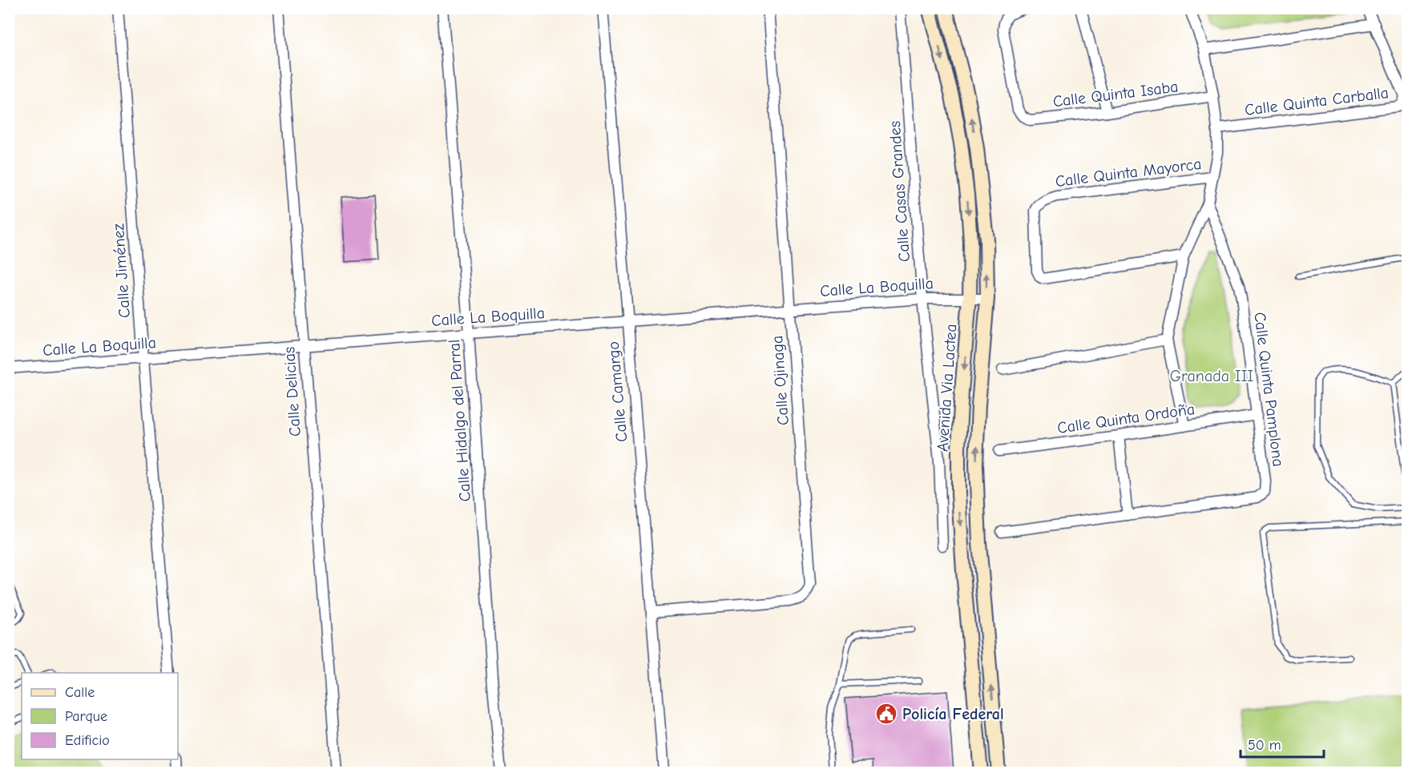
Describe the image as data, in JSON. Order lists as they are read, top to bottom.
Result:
{
  "streets": {
    "main road": ["Avenida Via Lactea"],
    "street": [
      "Calle Quinta Isaba",
      "Calle Quinta Carballa",
      "Calle Quinta Mayorca",
      "Calle Casas Grandes",
      "Calle Jiménez",
      "Calle La Boquilla",
      "Calle Ojinaga",
      "Calle Quinta Pamplona",
      "Calle Delicias",
      "Calle Camargo",
      "Calle Quinta Ordoña",
      "Calle Hidalgo del Parral"
    ]
  },
  "crossings": [
    ["Calle Casas Grandes", "Calle La Boquilla"],
    ["Calle Jiménez", "Calle La Boquilla"],
    ["Calle La Boquilla", "Calle Ojinaga"],
    ["Calle La Boquilla", "Avenida Via Lactea"],
    ["Calle La Boquilla", "Calle Delicias"],
    ["Calle La Boquilla", "Calle Camargo"],
    ["Calle La Boquilla", "Calle Hidalgo del Parral"],
    ["Calle Ojinaga", "Calle Camargo"],
    ["Calle Quinta Pamplona", "Calle Quinta Ordoña"]
  ],
  "parks": ["Granada III"],
  "places": {
    "public building": ["Policía Federal"]
  },
  "legend": ["Calle", "Parque", "Edificio"],
  "scale_bar": "50 m"
}
